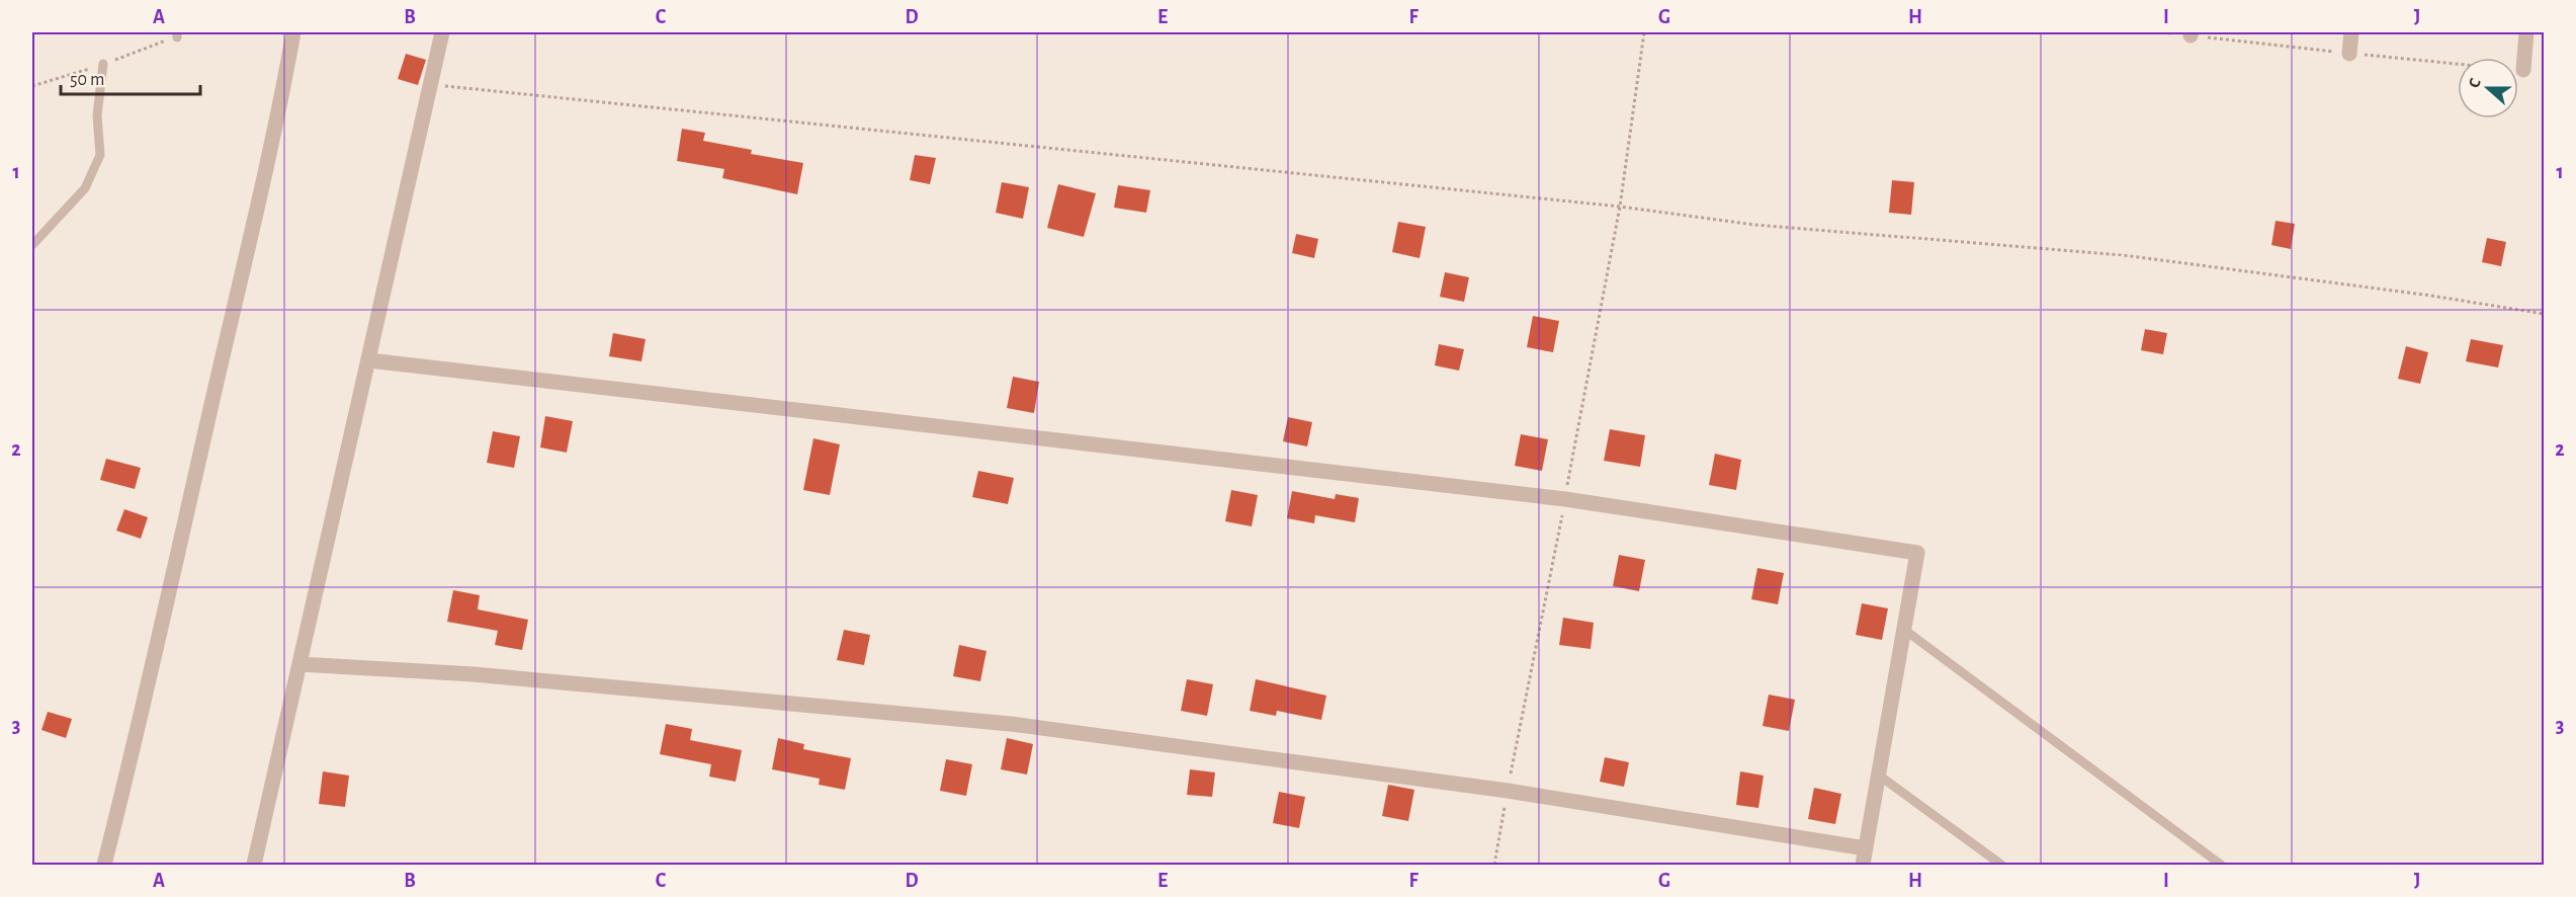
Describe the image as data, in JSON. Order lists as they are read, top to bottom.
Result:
{
  "scale_bar": "50 m",
  "north": "left",
  "grid": {
    "columns": [
      "A",
      "B",
      "C",
      "D",
      "E",
      "F",
      "G",
      "H",
      "I",
      "J"
    ],
    "rows": ["1", "2", "3"]
  }
}
